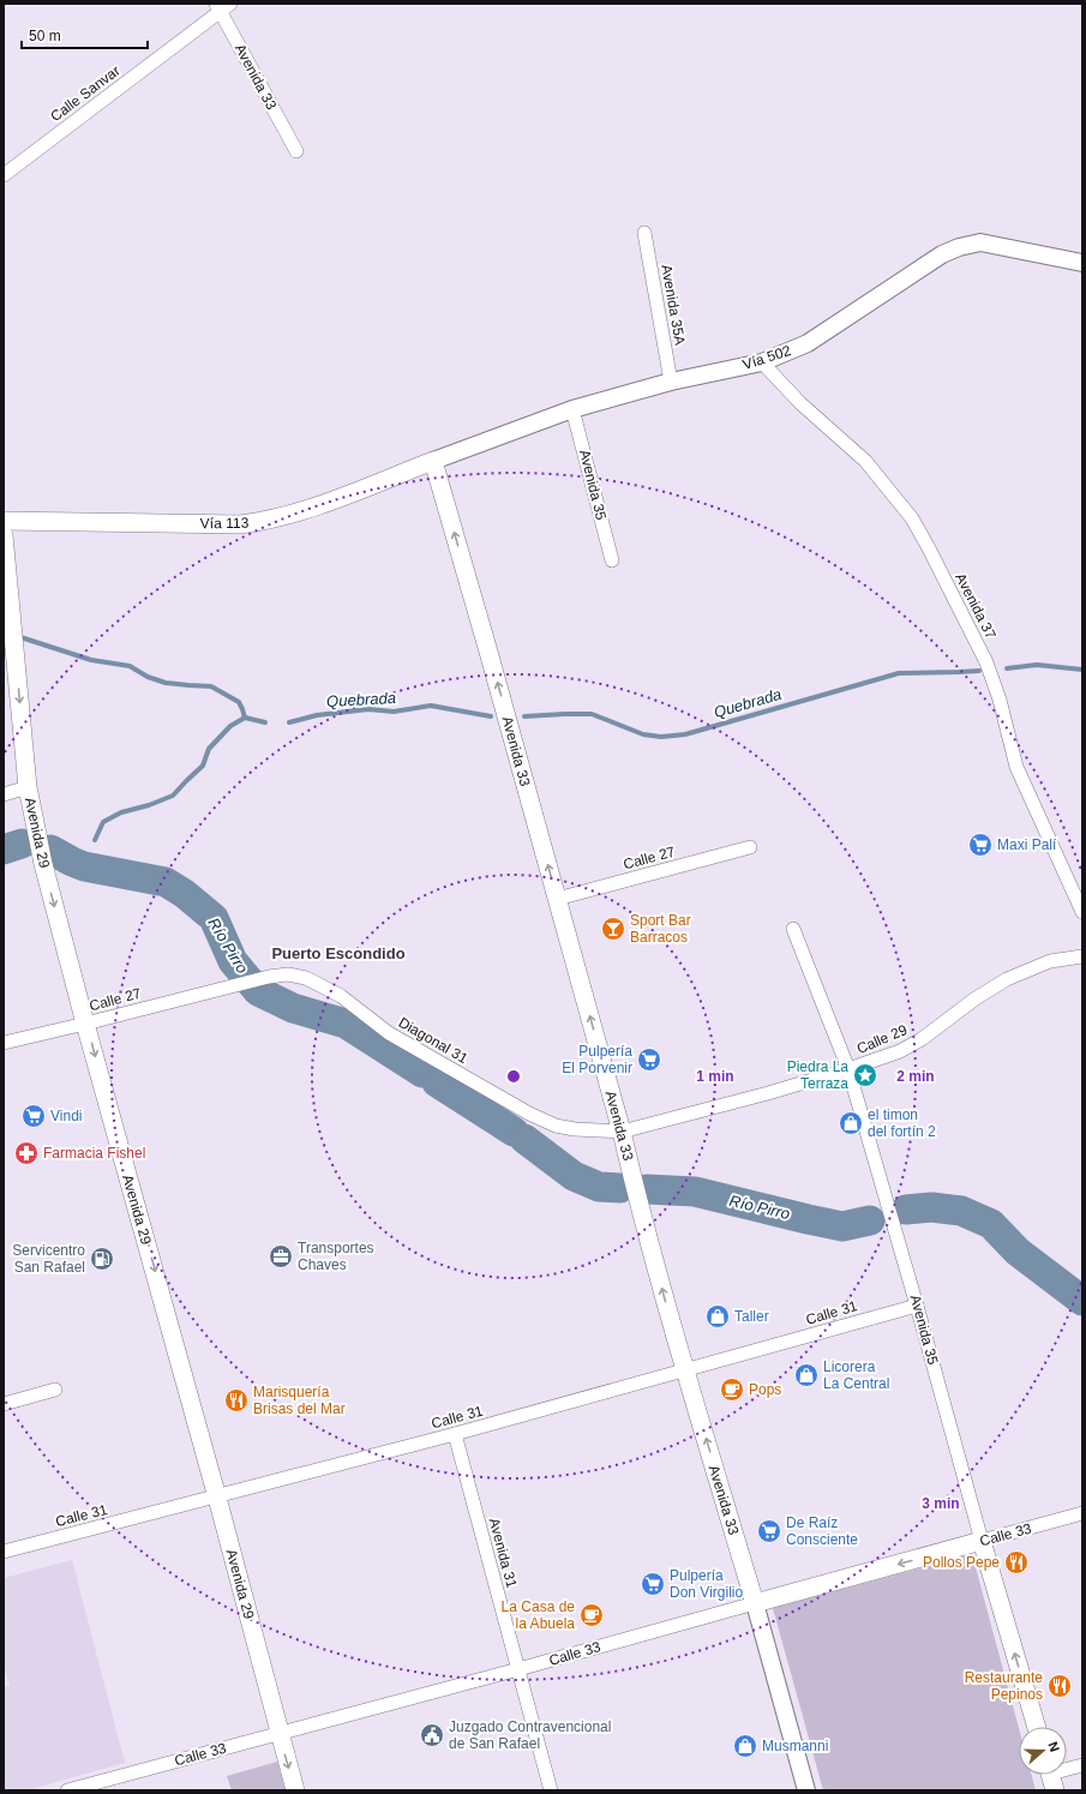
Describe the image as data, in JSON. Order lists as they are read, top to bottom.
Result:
{
  "streets": {
    "main road": [
      "Avenida 33",
      "Avenida 35",
      "Vía 113",
      "Avenida 29",
      "Calle 33"
    ],
    "street": [
      "Calle Sanvar",
      "Avenida 35A",
      "Vía 502",
      "Avenida 37",
      "Calle 27",
      "Calle 29",
      "Diagonal 31",
      "Calle 31",
      "Avenida 31"
    ]
  },
  "crossings": [
    ["Avenida 33", "Calle Sanvar"],
    ["Avenida 33", "Vía 502"],
    ["Avenida 33", "Vía 113"],
    ["Avenida 33", "Calle 27"],
    ["Avenida 33", "Calle 29"],
    ["Avenida 33", "Diagonal 31"],
    ["Avenida 33", "Calle 31"],
    ["Avenida 33", "Calle 33"],
    ["Avenida 35A", "Vía 502"],
    ["Vía 502", "Avenida 35"],
    ["Vía 502", "Vía 113"],
    ["Vía 502", "Avenida 37"],
    ["Avenida 35", "Calle 29"],
    ["Avenida 35", "Calle 31"],
    ["Avenida 35", "Calle 33"],
    ["Avenida 29", "Calle 27"],
    ["Avenida 29", "Calle 31"],
    ["Avenida 29", "Calle 33"],
    ["Calle 27", "Diagonal 31"],
    ["Calle 29", "Diagonal 31"],
    ["Calle 31", "Avenida 31"],
    ["Calle 33", "Avenida 31"]
  ],
  "one_way": ["Avenida 33", "Avenida 29"],
  "districts": ["Puerto Escondido"],
  "water": ["Quebrada", "Río Pirro"],
  "places": {
    "supermarket": [
      "Maxi Palí",
      "Pulpería El Porvenir",
      "Vindi",
      "De Raíz Consciente",
      "Pulpería Don Virgilio"
    ],
    "bar": ["Sport Bar Barracos"],
    "place": ["Piedra La Terraza"],
    "shop": [
      "el timon del fortín 2",
      "Taller",
      "Licorera La Central",
      "Musmanni"
    ],
    "pharmacy": ["Farmacia Fishel"],
    "office": ["Transportes Chaves"],
    "fuel station": ["Servicentro San Rafael"],
    "cafe": ["Pops", "La Casa de la Abuela"],
    "restaurant": ["Marisquería Brisas del Mar", "Pollos Pepe", "Restaurante Pepinos"],
    "public building": ["Juzgado Contravencional de San Rafael"]
  },
  "scale_bar": "50 m",
  "north": "right",
  "rings": ["1 min", "2 min", "3 min"]
}
